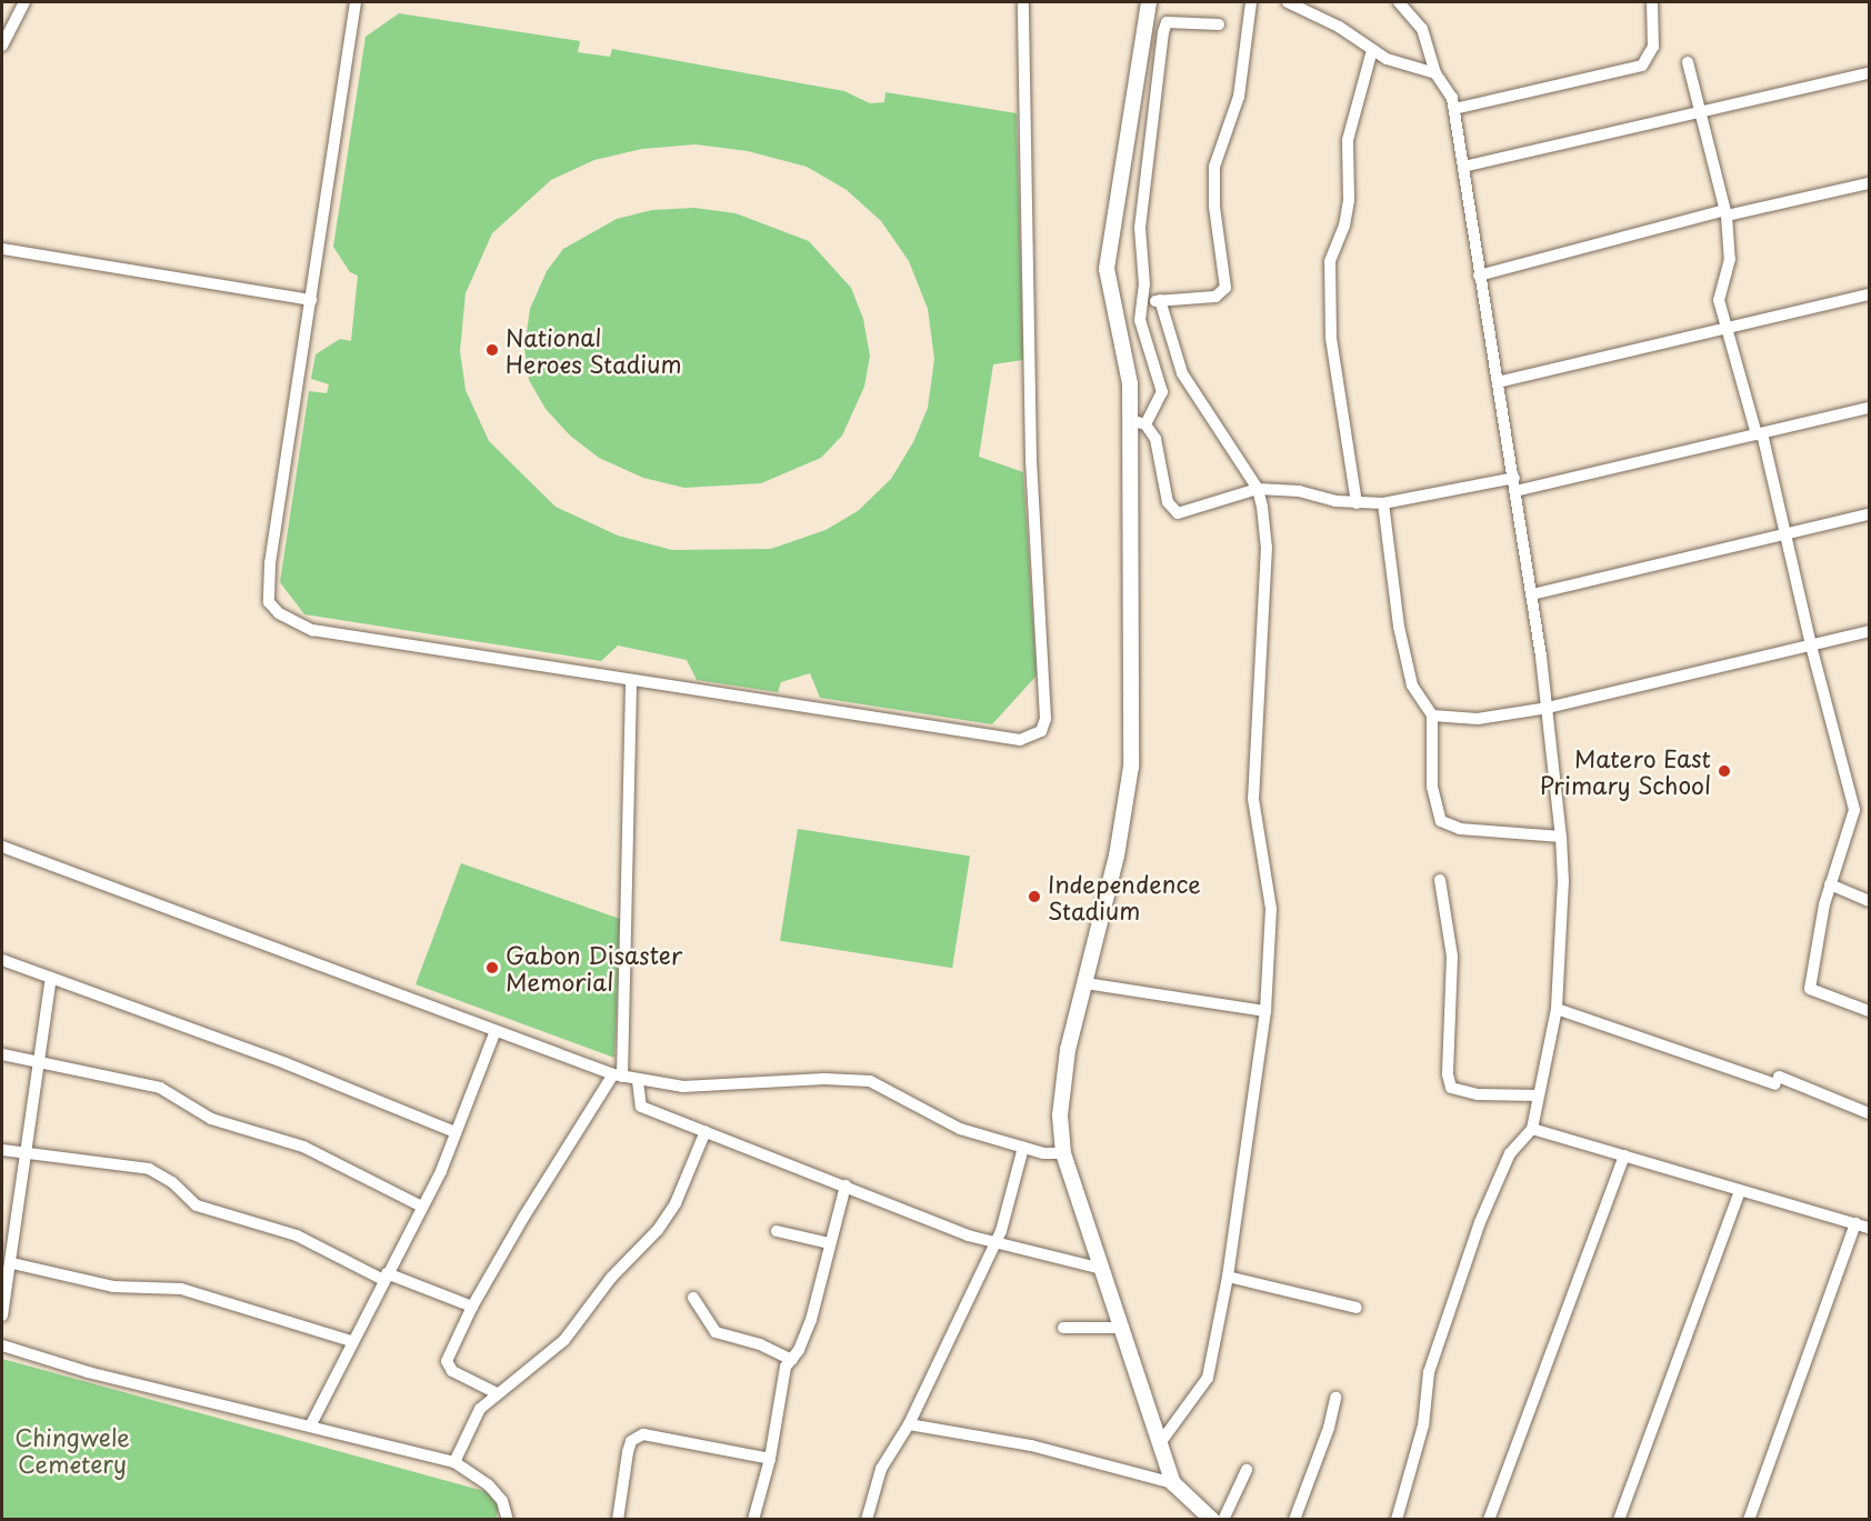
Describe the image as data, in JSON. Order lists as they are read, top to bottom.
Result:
{
  "parks": ["Chingwele Cemetery"],
  "places": [
    "National Heroes Stadium",
    "Matero East Primary School",
    "Independence Stadium",
    "Gabon Disaster Memorial"
  ]
}
